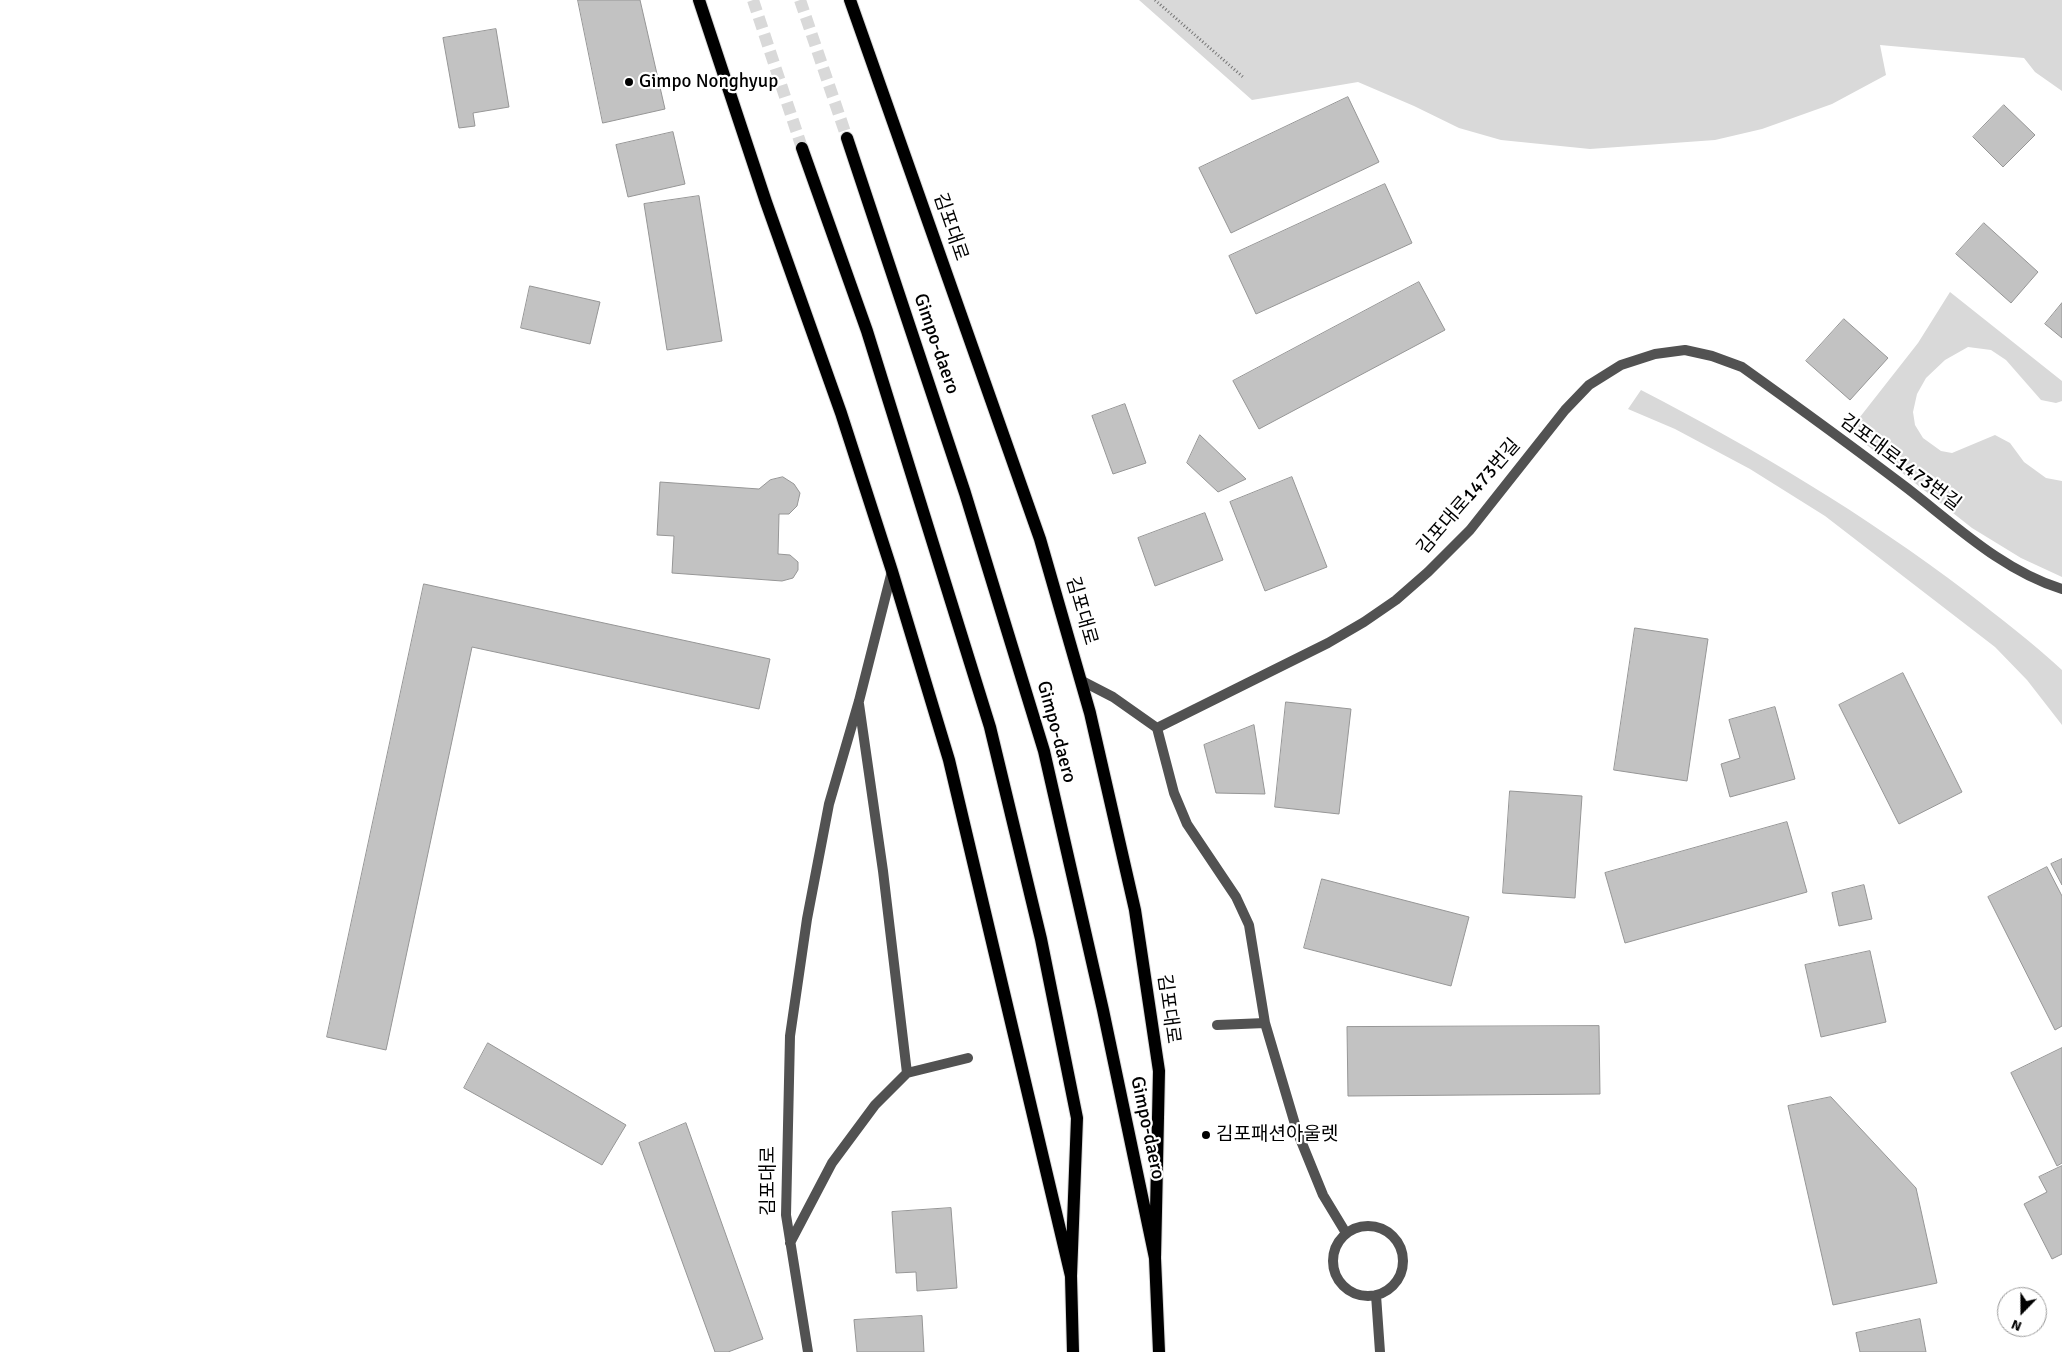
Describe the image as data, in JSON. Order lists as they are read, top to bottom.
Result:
{
  "streets": {
    "main road": ["김포대로", "Gimpo-daero"],
    "lane": ["김포대로1473번길"]
  },
  "crossings": [
    ["김포대로", "Gimpo-daero"]
  ],
  "places": ["Gimpo Nonghyup", "김포패션아울렛"],
  "north": "bottom"
}
